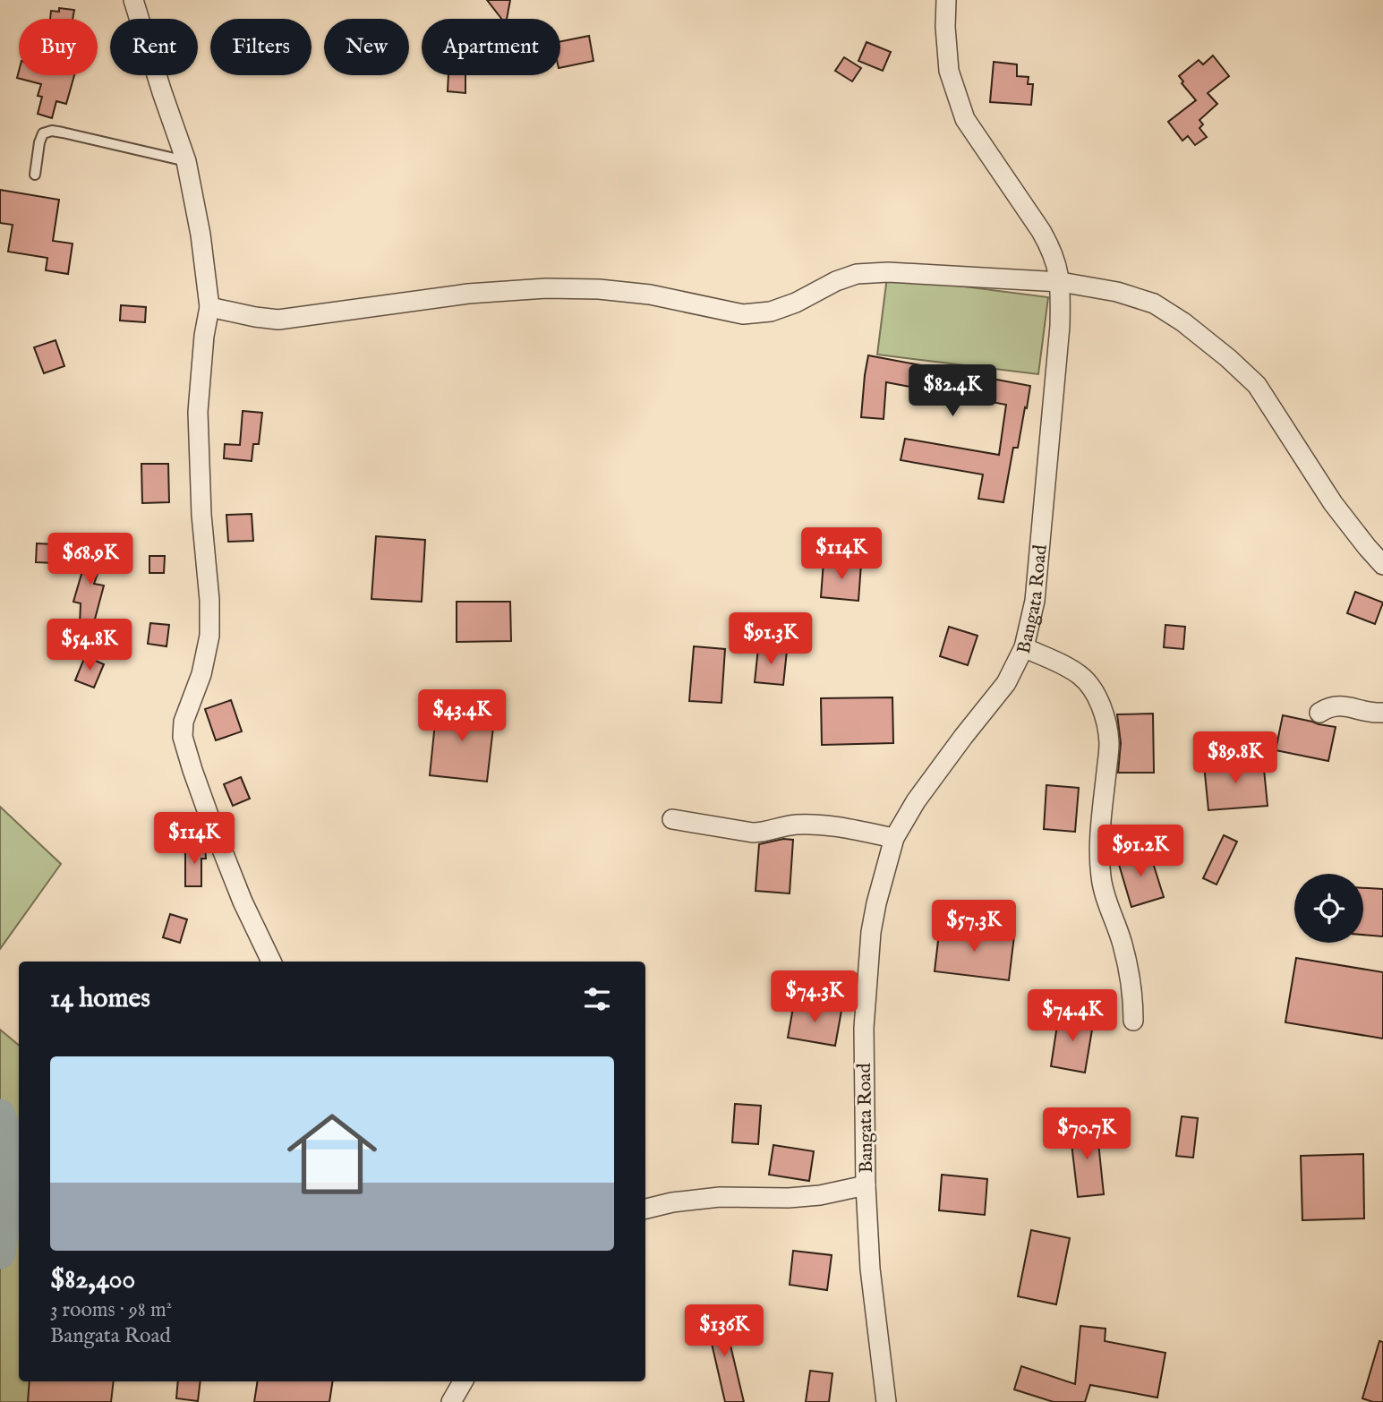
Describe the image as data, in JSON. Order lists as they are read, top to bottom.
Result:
{
  "streets": {
    "street": ["Bangata Road"]
  },
  "page": {
    "chip": [
      "Buy",
      "Rent",
      "Filters",
      "New",
      "Apartment"
    ],
    "price": [
      "$82.4K",
      "$114K",
      "$68.9K",
      "$91.3K",
      "$54.8K",
      "$43.4K",
      "$89.8K",
      "$114K",
      "$91.2K",
      "$57.3K",
      "$74.3K",
      "$74.4K",
      "$70.7K",
      "$136K"
    ],
    "heading": "14 homes",
    "list": [
      {
        "name": "$82,400",
        "note": "3 rooms · 98 m² · Bangata Road"
      }
    ]
  }
}
